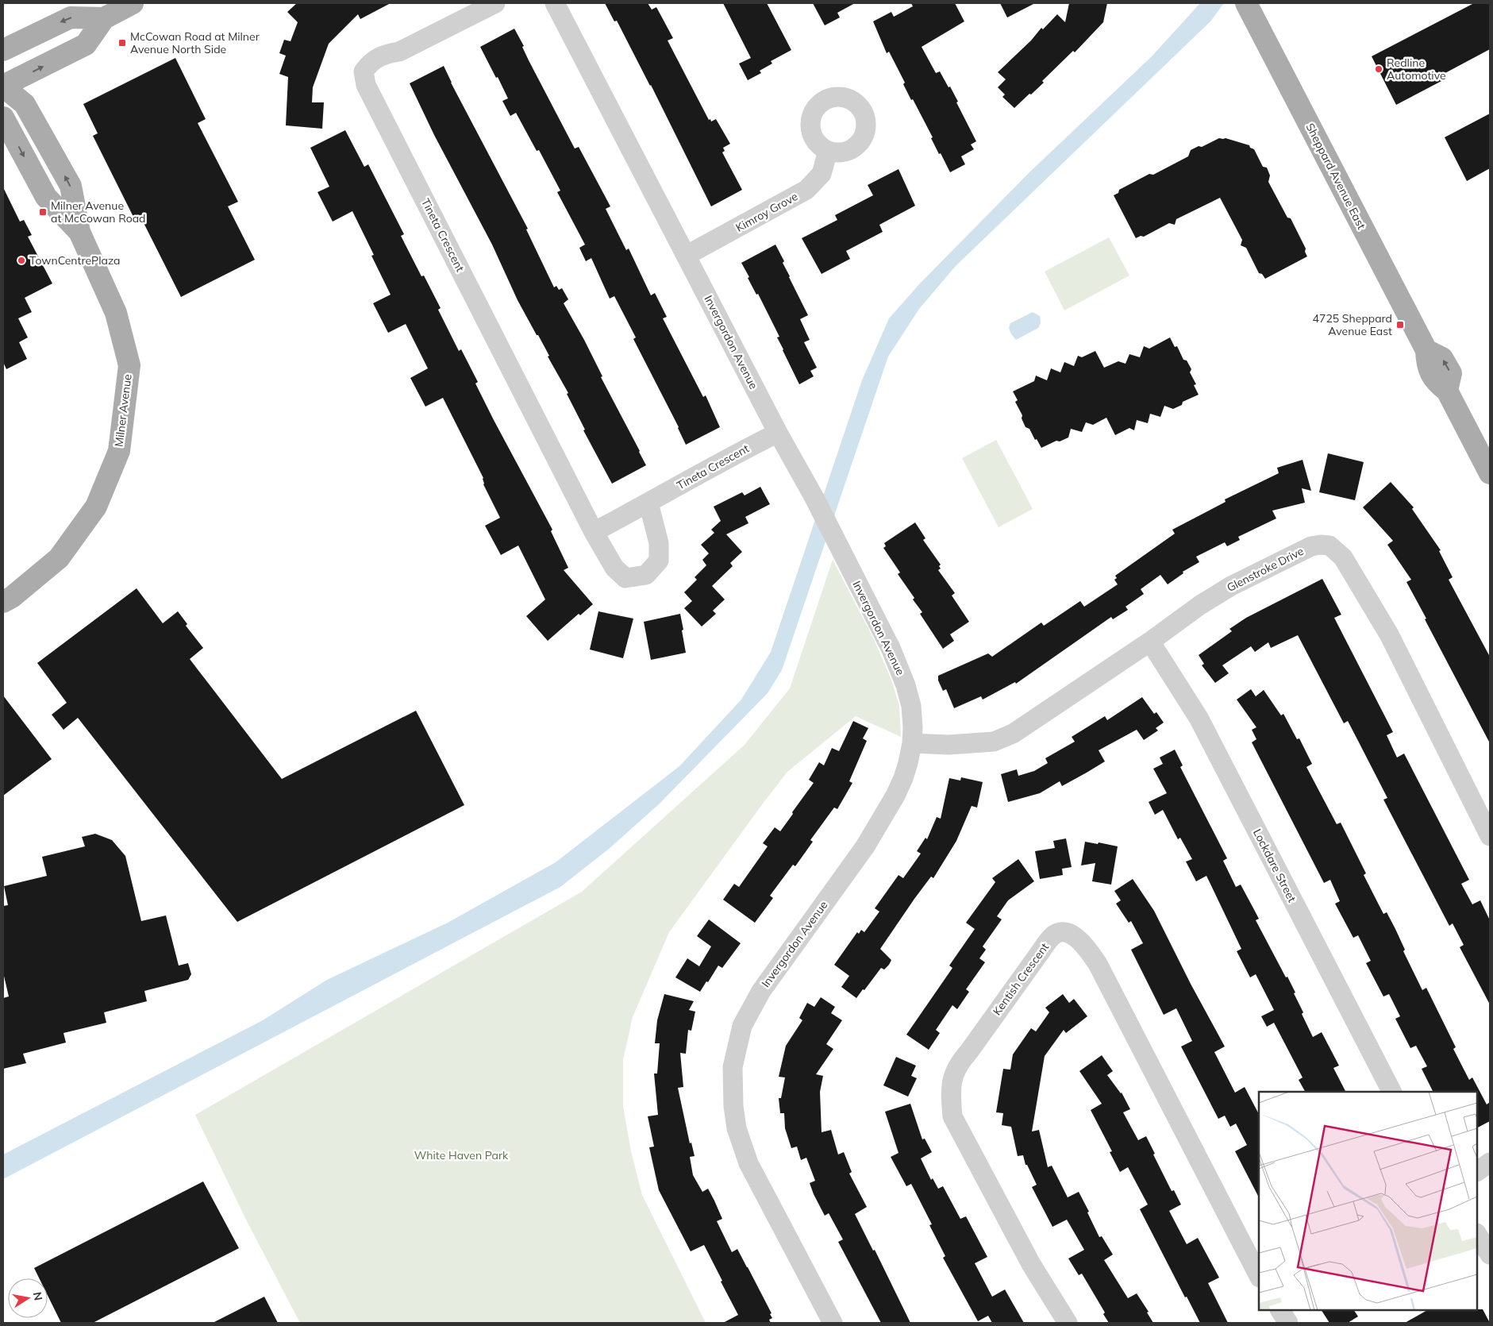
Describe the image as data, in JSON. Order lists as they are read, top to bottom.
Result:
{
  "streets": {
    "main road": ["Sheppard Avenue East", "Milner Avenue"],
    "street": [
      "Kimroy Grove",
      "Tineta Crescent",
      "Invergordon Avenue",
      "Glenstroke Drive",
      "Lockdare Street",
      "Kentish Crescent"
    ]
  },
  "crossings": [
    ["Kimroy Grove", "Invergordon Avenue"],
    ["Tineta Crescent", "Invergordon Avenue"],
    ["Invergordon Avenue", "Glenstroke Drive"],
    ["Glenstroke Drive", "Lockdare Street"]
  ],
  "parks": ["White Haven Park"],
  "places": {
    "transit": ["McCowan Road at Milner Avenue North Side", "Milner Avenue at McCowan Road", "4725 Sheppard Avenue East"],
    "other": ["Redline Automotive", "TownCentrePlaza"]
  },
  "north": "right"
}
